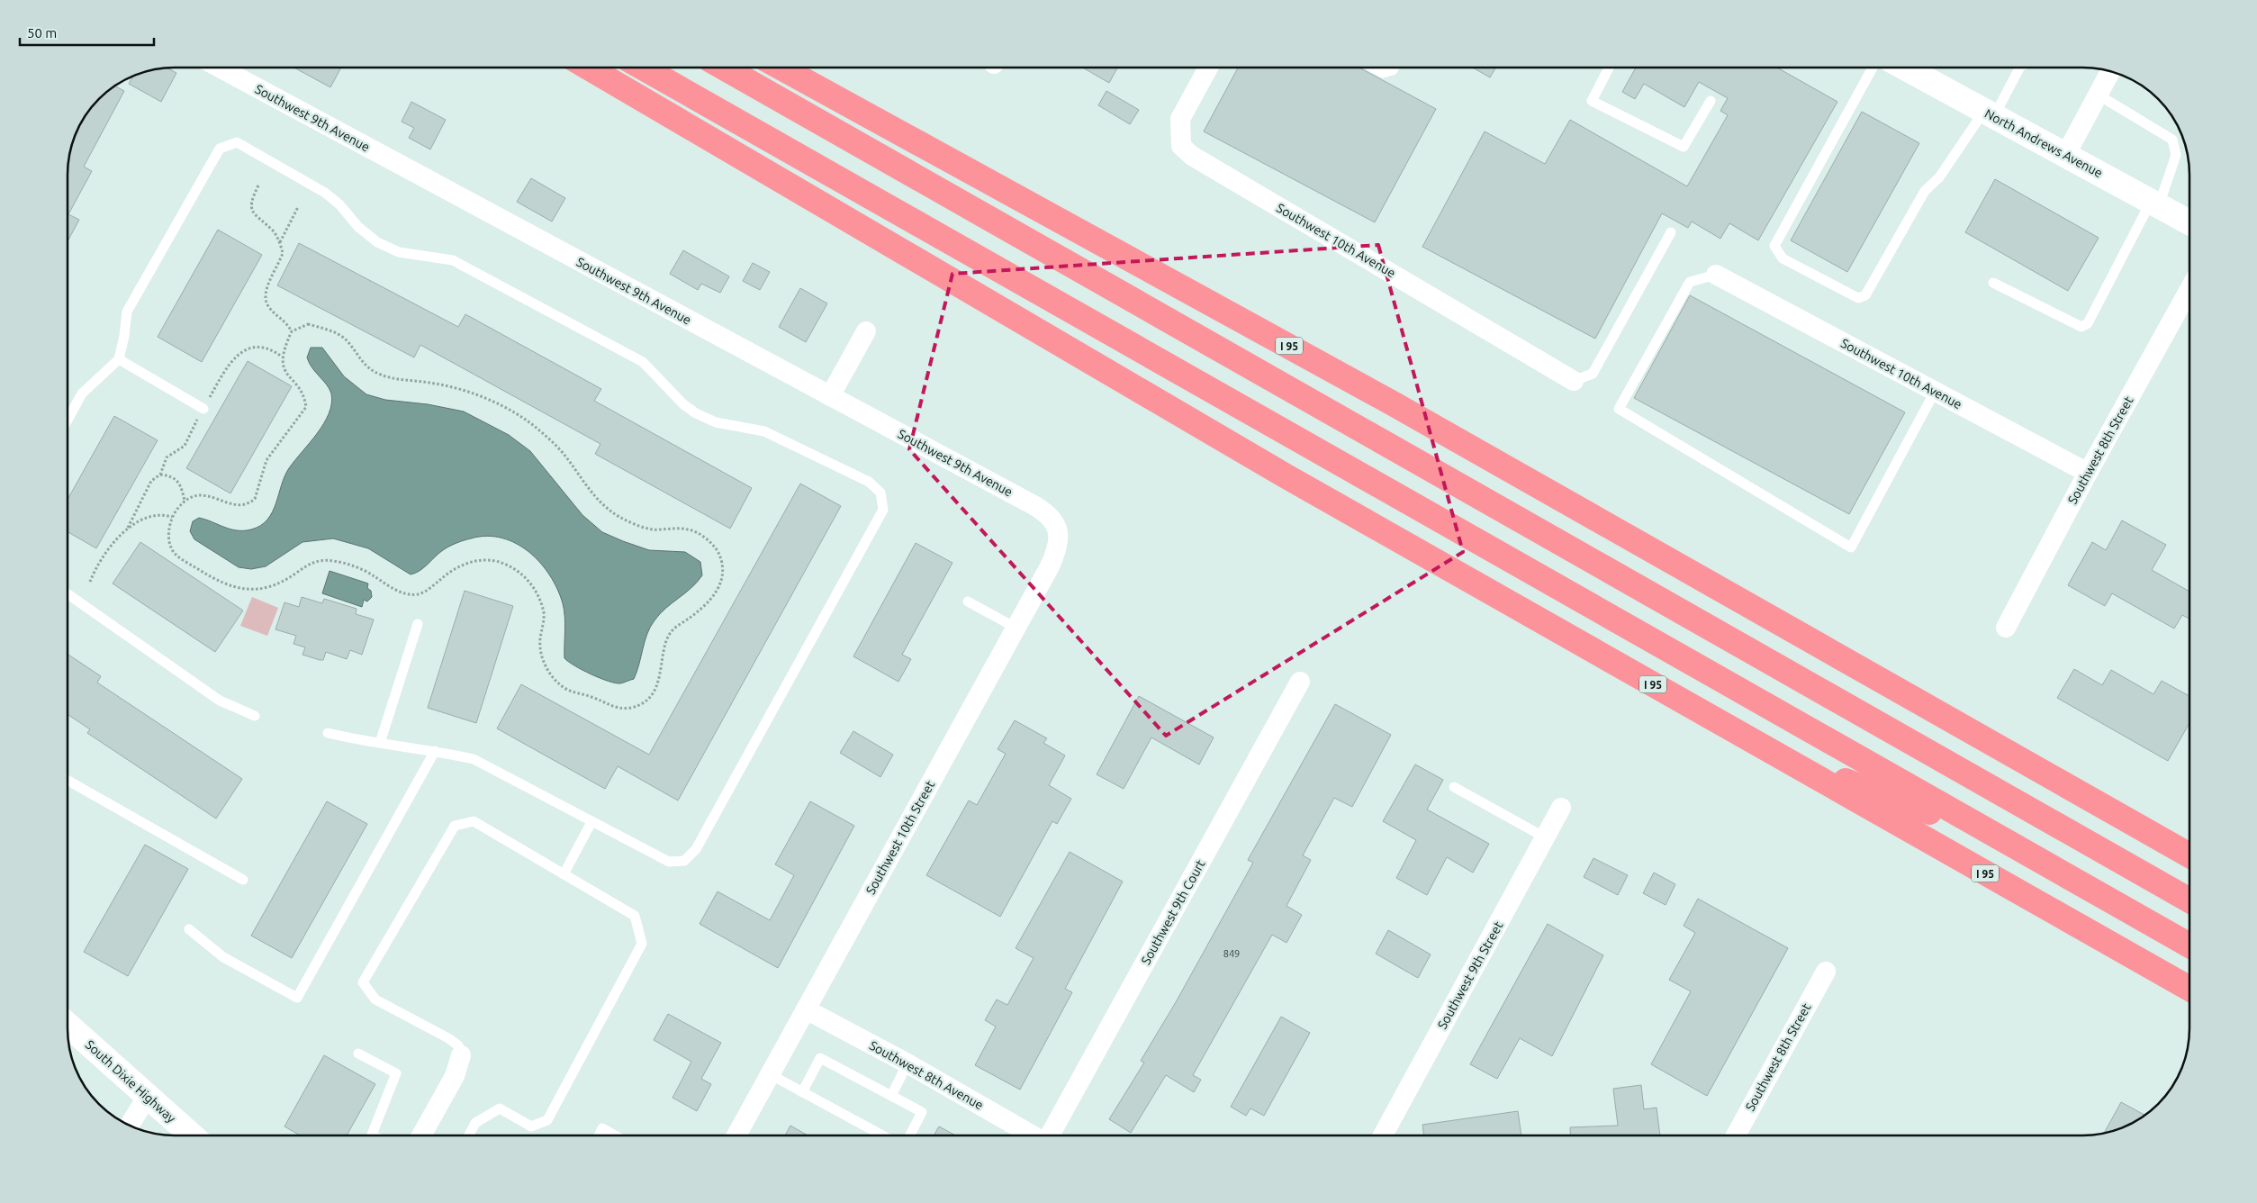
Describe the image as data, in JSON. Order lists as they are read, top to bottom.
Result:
{
  "streets": {
    "highway": ["I 95"],
    "main road": ["North Andrews Avenue", "South Dixie Highway"],
    "street": [
      "Southwest 9th Avenue",
      "Southwest 10th Avenue",
      "Southwest 8th Street",
      "Southwest 10th Street",
      "Southwest 9th Court",
      "Southwest 9th Street",
      "Southwest 8th Avenue"
    ]
  },
  "crossings": [
    ["Southwest 9th Avenue", "Southwest 10th Street"],
    ["Southwest 10th Avenue", "Southwest 8th Street"],
    ["Southwest 10th Street", "Southwest 8th Avenue"]
  ],
  "house_numbers": ["849"],
  "scale_bar": "50 m"
}
